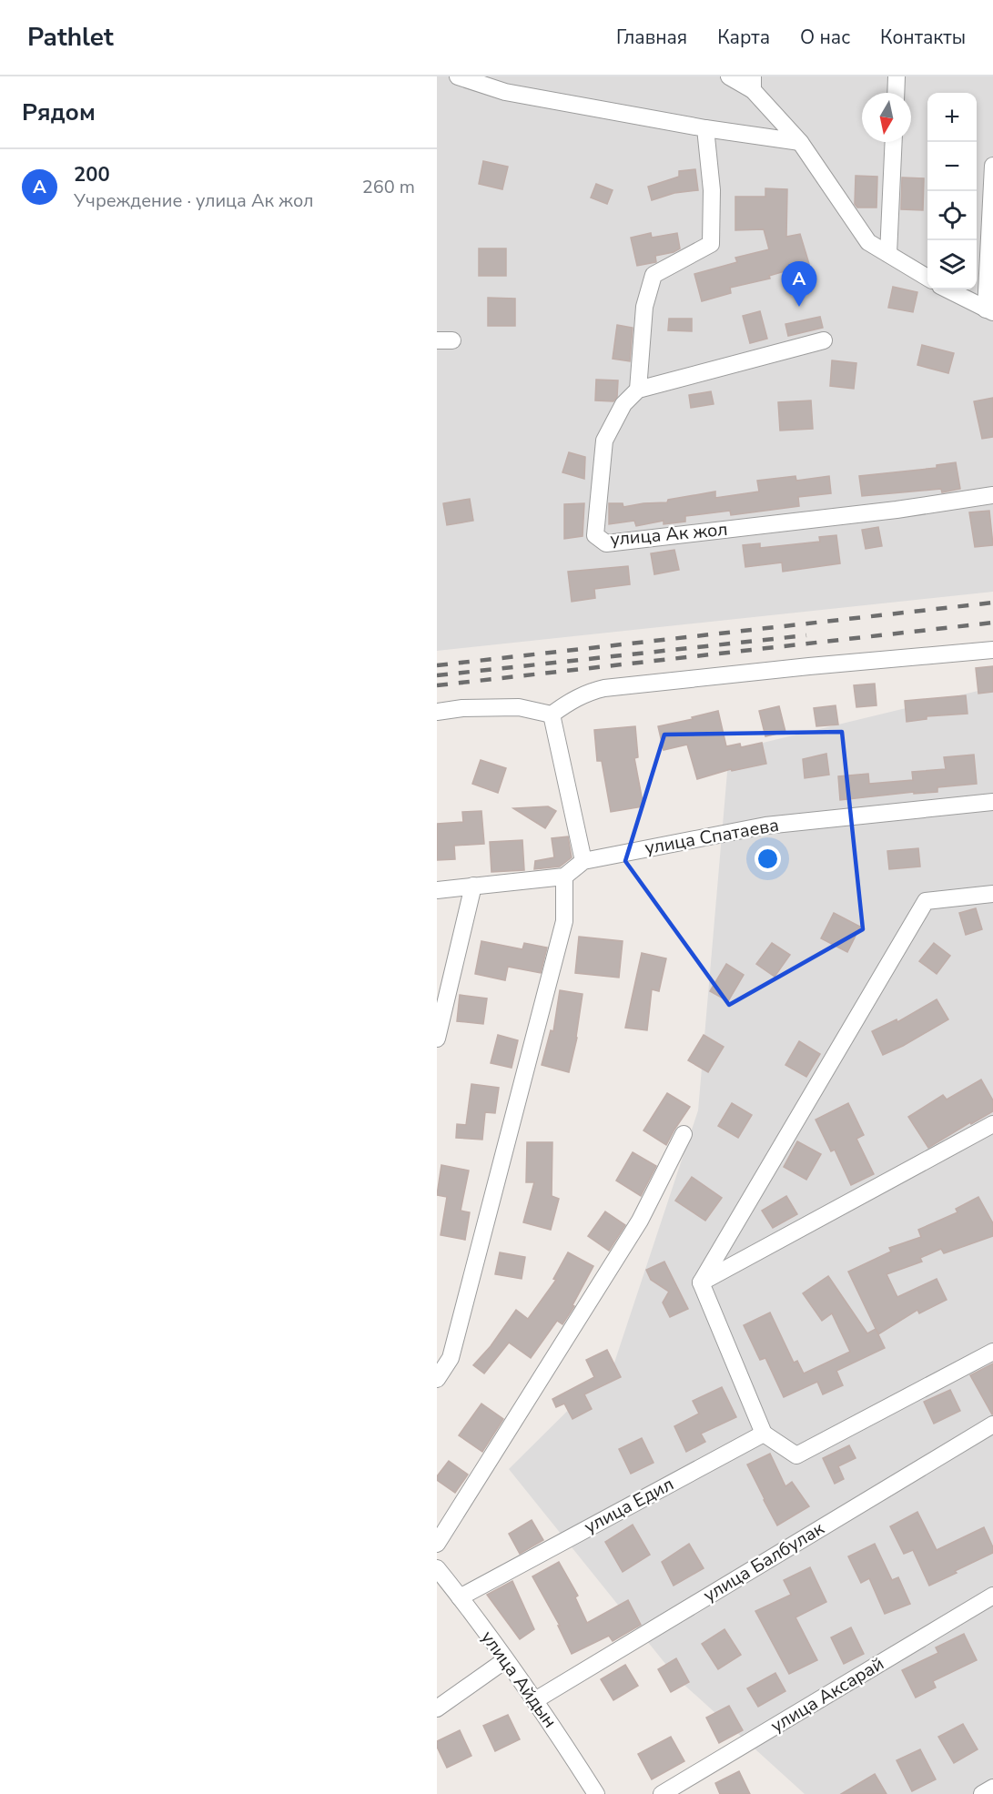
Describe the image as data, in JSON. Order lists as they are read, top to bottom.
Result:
{
  "streets": {
    "street": [
      "улица Ак жол",
      "улица Спатаева",
      "улица Едил",
      "улица Балбулак",
      "улица Айдын",
      "улица Аксарай"
    ]
  },
  "crossings": [
    ["улица Едил", "улица Айдын"],
    ["улица Балбулак", "улица Айдын"]
  ],
  "north": "bottom",
  "page": {
    "header": "Pathlet",
    "nav": [
      "Главная",
      "Карта",
      "О нас",
      "Контакты"
    ],
    "heading": "Рядом",
    "map_buttons": ["+", "−"],
    "list": [
      {
        "mark": "A",
        "name": "200",
        "note": "Учреждение · улица Ак жол",
        "value": "260 m"
      }
    ],
    "pins": "A"
  }
}
